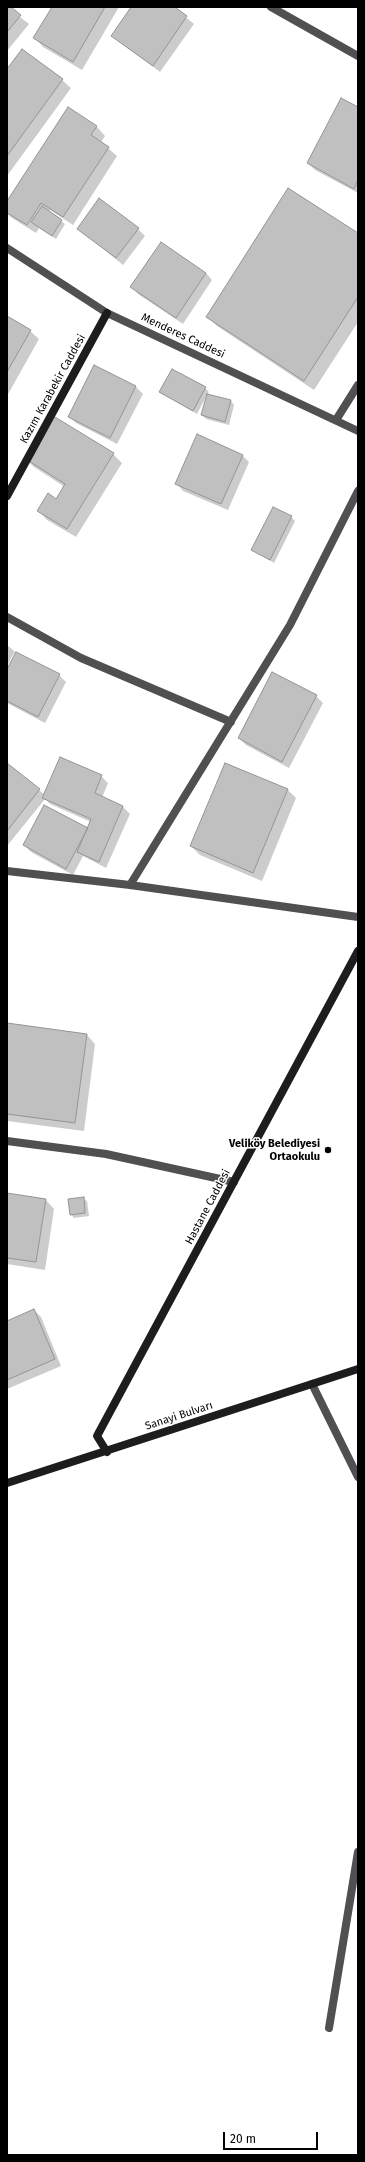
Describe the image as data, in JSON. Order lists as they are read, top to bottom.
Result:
{
  "streets": {
    "street": [
      "Menderes Caddesi",
      "Kazım Karabekir Caddesi",
      "Hastane Caddesi",
      "Sanayi Bulvarı"
    ]
  },
  "crossings": [
    ["Menderes Caddesi", "Kazım Karabekir Caddesi"],
    ["Hastane Caddesi", "Sanayi Bulvarı"]
  ],
  "places": ["Veliköy Belediyesi Ortaokulu"],
  "scale_bar": "20 m"
}
